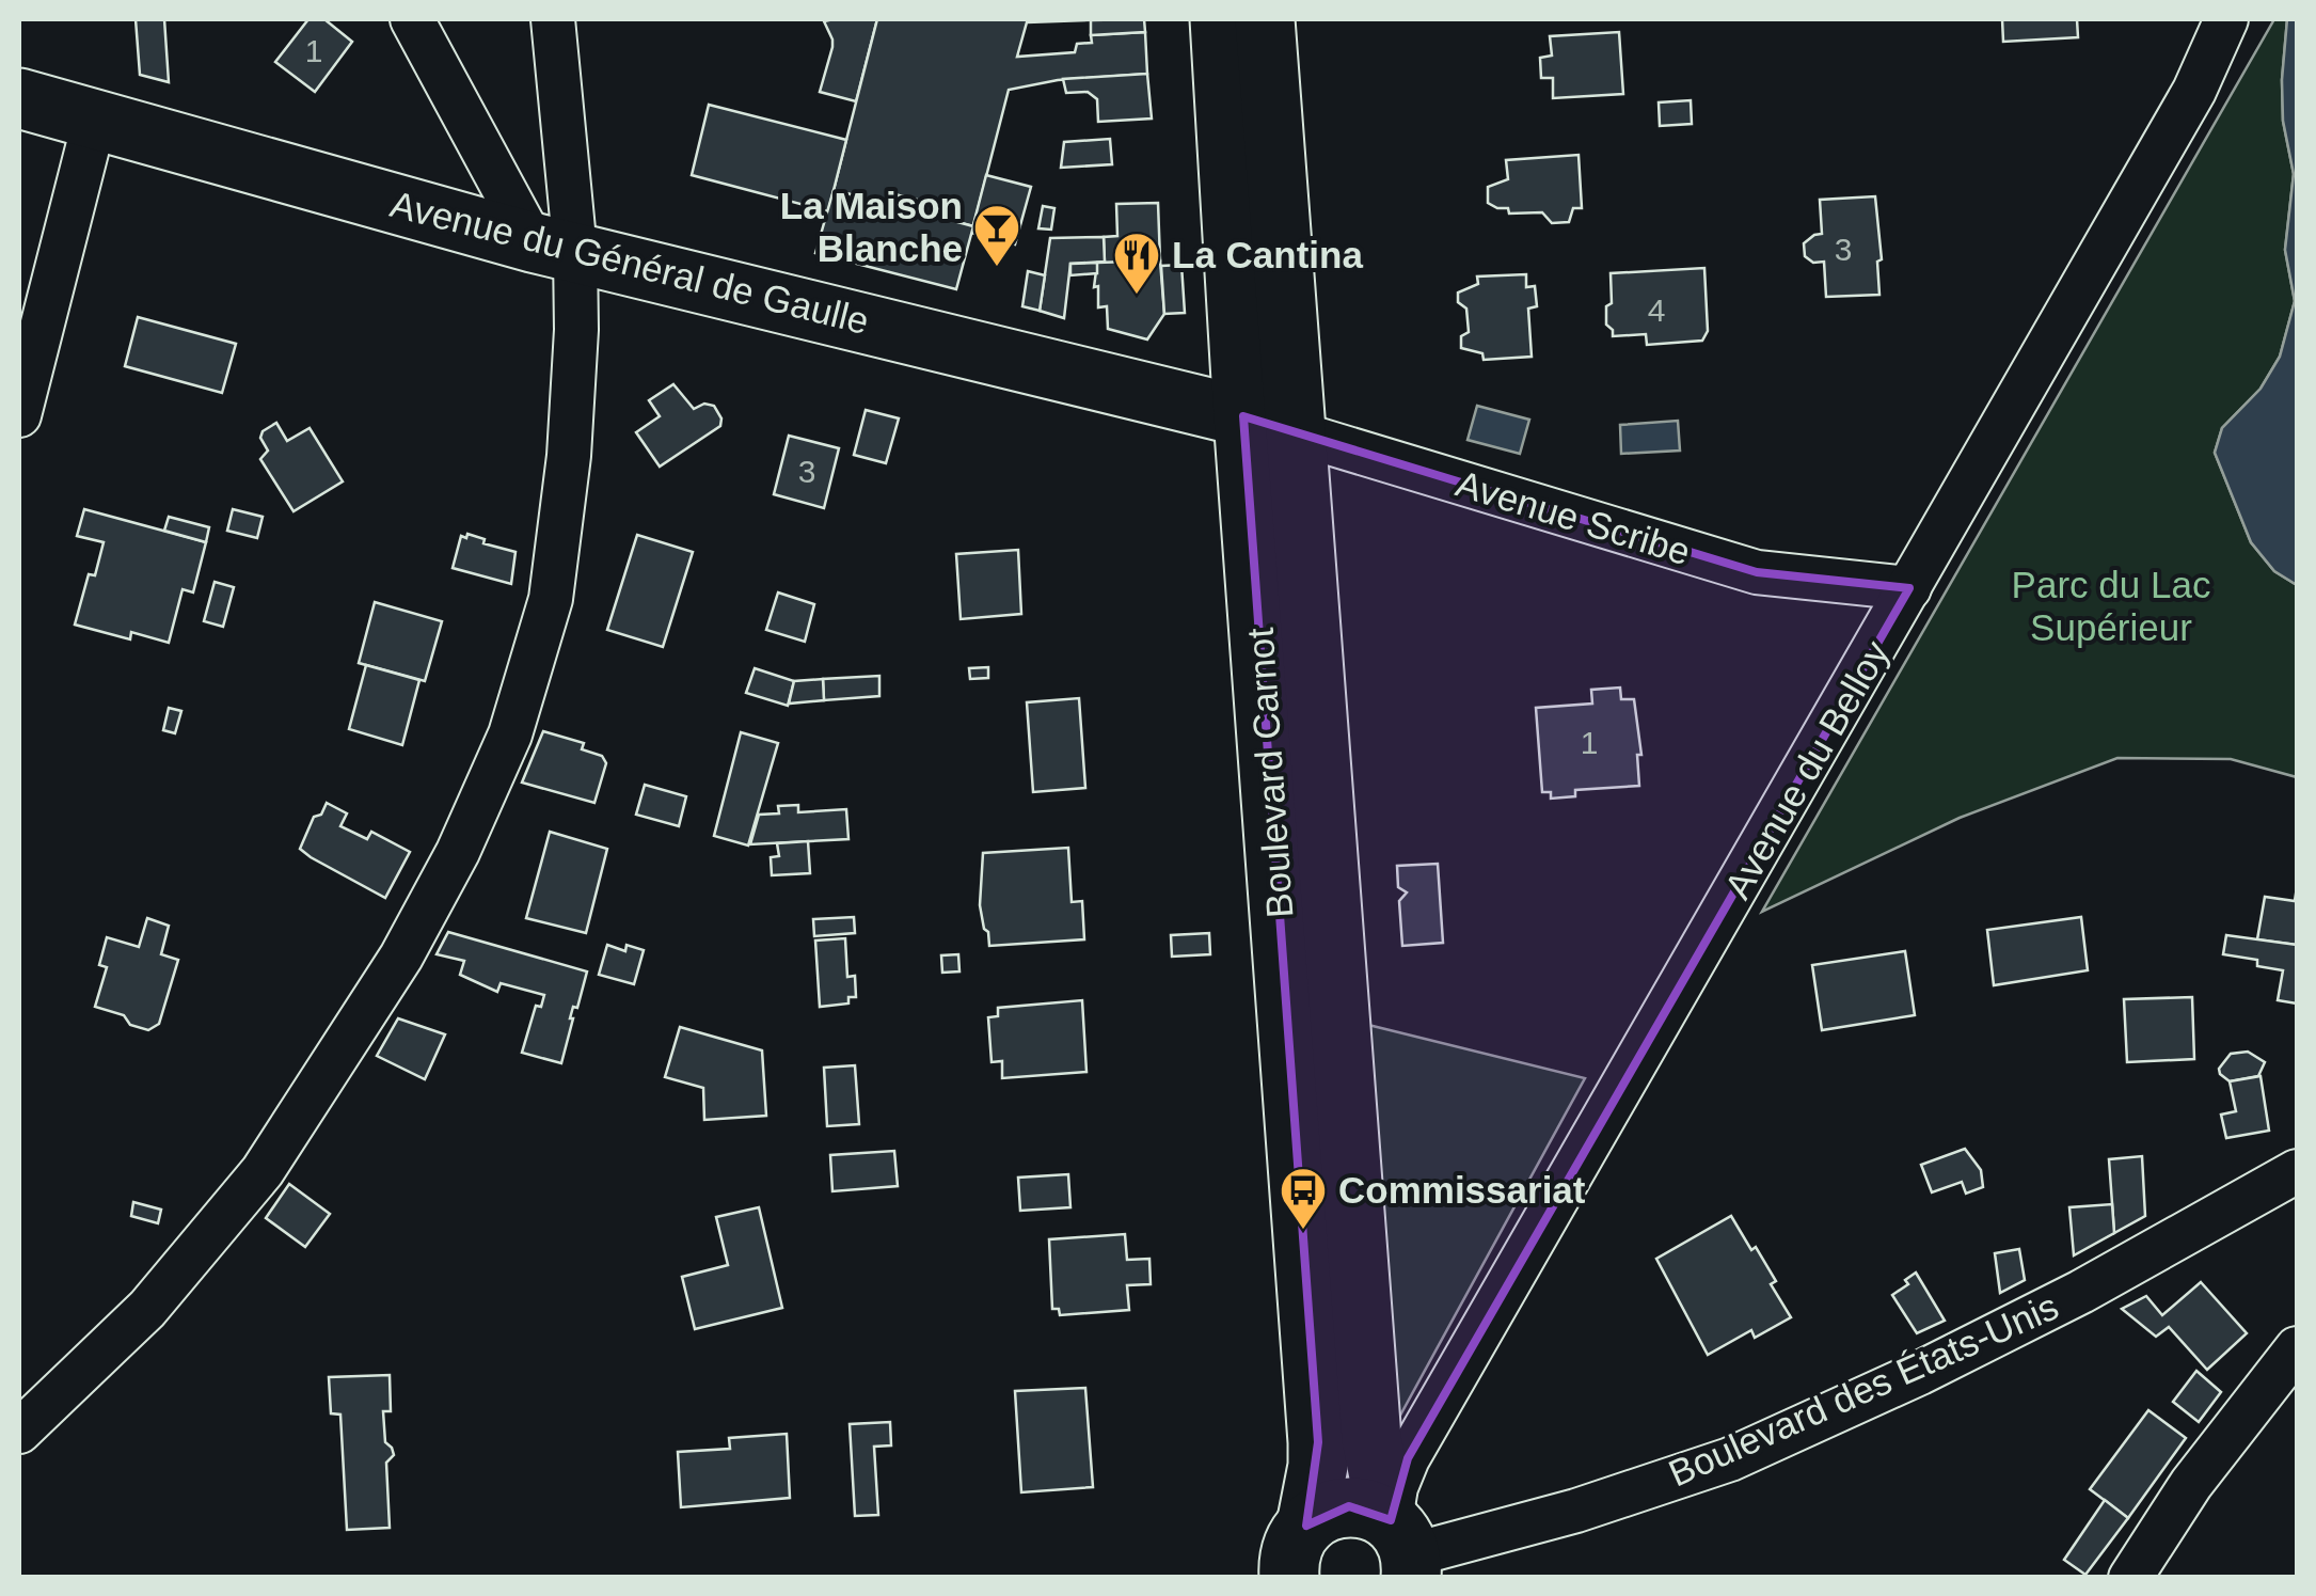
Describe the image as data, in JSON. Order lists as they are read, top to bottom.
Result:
{
  "streets": {
    "main road": ["Avenue du Général de Gaulle", "Boulevard Carnot"],
    "street": ["Avenue Scribe", "Avenue du Belloy", "Boulevard des États-Unis"]
  },
  "crossings": [
    ["Avenue du Général de Gaulle", "Avenue Scribe"],
    ["Avenue du Général de Gaulle", "Boulevard Carnot"],
    ["Avenue Scribe", "Avenue du Belloy"],
    ["Avenue Scribe", "Boulevard Carnot"],
    ["Avenue du Belloy", "Boulevard Carnot"],
    ["Avenue du Belloy", "Boulevard des États-Unis"],
    ["Boulevard Carnot", "Boulevard des États-Unis"]
  ],
  "parks": ["Parc du Lac Supérieur"],
  "places": {
    "bar": ["La Maison Blanche"],
    "restaurant": ["La Cantina"],
    "bus stop": ["Commissariat"]
  },
  "house_numbers": [
    "1",
    "3",
    "4",
    "3",
    "1"
  ]
}
